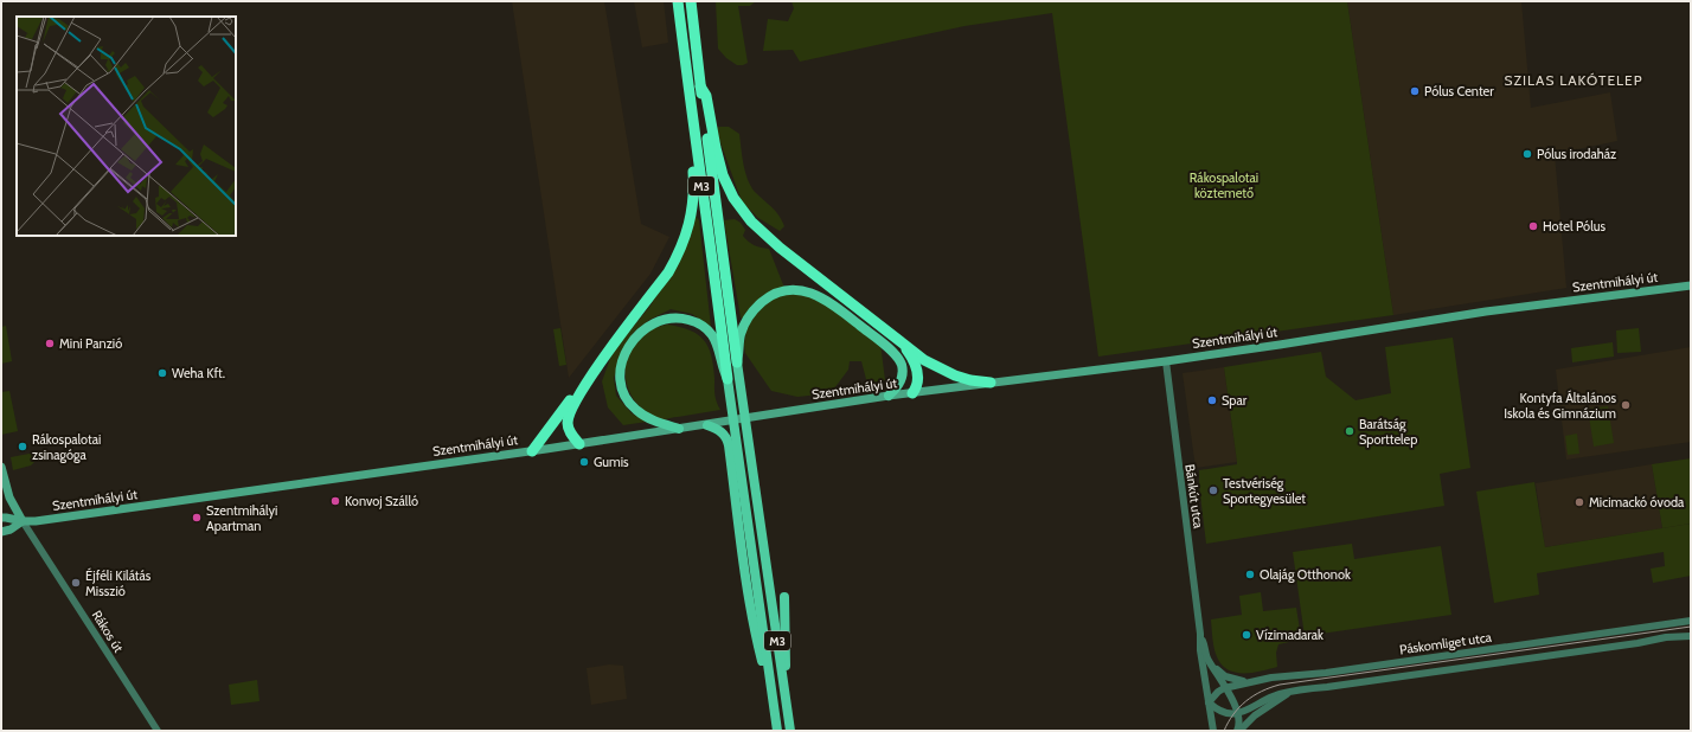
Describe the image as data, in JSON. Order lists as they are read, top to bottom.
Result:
{
  "streets": {
    "highway": ["M3"],
    "main road": ["Szentmihályi út"],
    "street": ["Bánkút utca", "Rákos út", "Páskomliget utca"]
  },
  "crossings": [
    ["Szentmihályi út", "Bánkút utca"],
    ["Szentmihályi út", "Rákos út"],
    ["Bánkút utca", "Páskomliget utca"]
  ],
  "districts": ["SZILAS LAKÓTELEP"],
  "parks": ["Rákospalotai köztemető"],
  "places": [
    "Pólus Center",
    "Pólus irodaház",
    "Hotel Pólus",
    "Mini Panzió",
    "Weha Kft.",
    "Spar",
    "Kontyfa Általános Iskola és Gimnázium",
    "Barátság Sporttelep",
    "Rákospalotai zsinagóga",
    "Gumis",
    "Testvériség Sportegyesület",
    "Konvoj Szálló",
    "Micimackó óvoda",
    "Szentmihályi Apartman",
    "Olajág Otthonok",
    "Éjféli Kilátás Misszió",
    "Vízimadarak"
  ]
}
